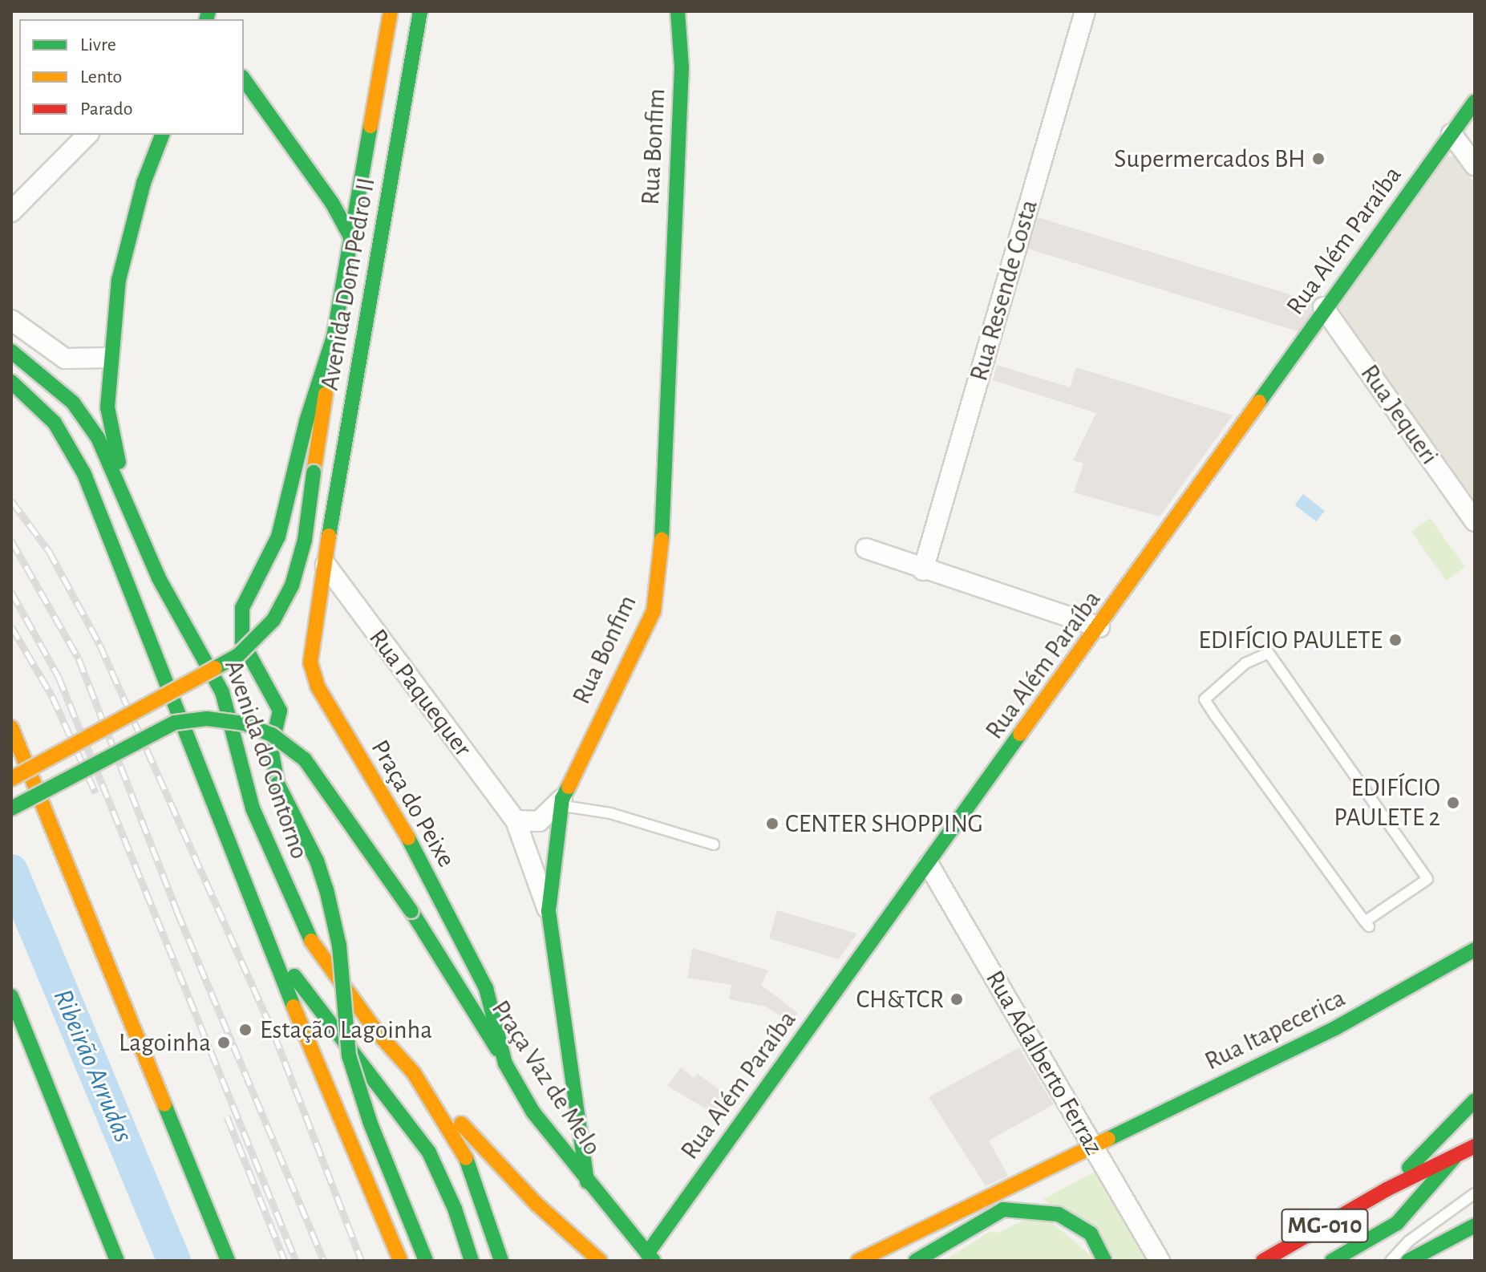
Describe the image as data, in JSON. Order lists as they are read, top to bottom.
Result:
{
  "streets": {
    "main road": [
      "Rua Bonfim",
      "Rua Além Paraíba",
      "Avenida Dom Pedro II",
      "Avenida do Contorno",
      "Praça do Peixe",
      "Rua Itapecerica",
      "Praça Vaz de Melo",
      "MG-010"
    ],
    "street": [
      "Rua Resende Costa",
      "Rua Jequeri",
      "Rua Paquequer",
      "Rua Adalberto Ferraz"
    ]
  },
  "crossings": [
    ["Rua Bonfim", "Rua Paquequer"],
    ["Rua Bonfim", "Praça Vaz de Melo"],
    ["Rua Além Paraíba", "Rua Jequeri"],
    ["Rua Além Paraíba", "Rua Adalberto Ferraz"],
    ["Rua Além Paraíba", "Praça Vaz de Melo"],
    ["Avenida Dom Pedro II", "Rua Paquequer"],
    ["Avenida Dom Pedro II", "Praça do Peixe"],
    ["Rua Paquequer", "Praça do Peixe"],
    ["Praça do Peixe", "Praça Vaz de Melo"],
    ["Rua Itapecerica", "Rua Adalberto Ferraz"]
  ],
  "water": ["Ribeirão Arrudas"],
  "places": [
    "Supermercados BH",
    "EDIFÍCIO PAULETE",
    "EDIFÍCIO PAULETE 2",
    "CENTER SHOPPING",
    "CH&TCR",
    "Estação Lagoinha",
    "Lagoinha"
  ],
  "legend": ["Livre", "Lento", "Parado"]
}
